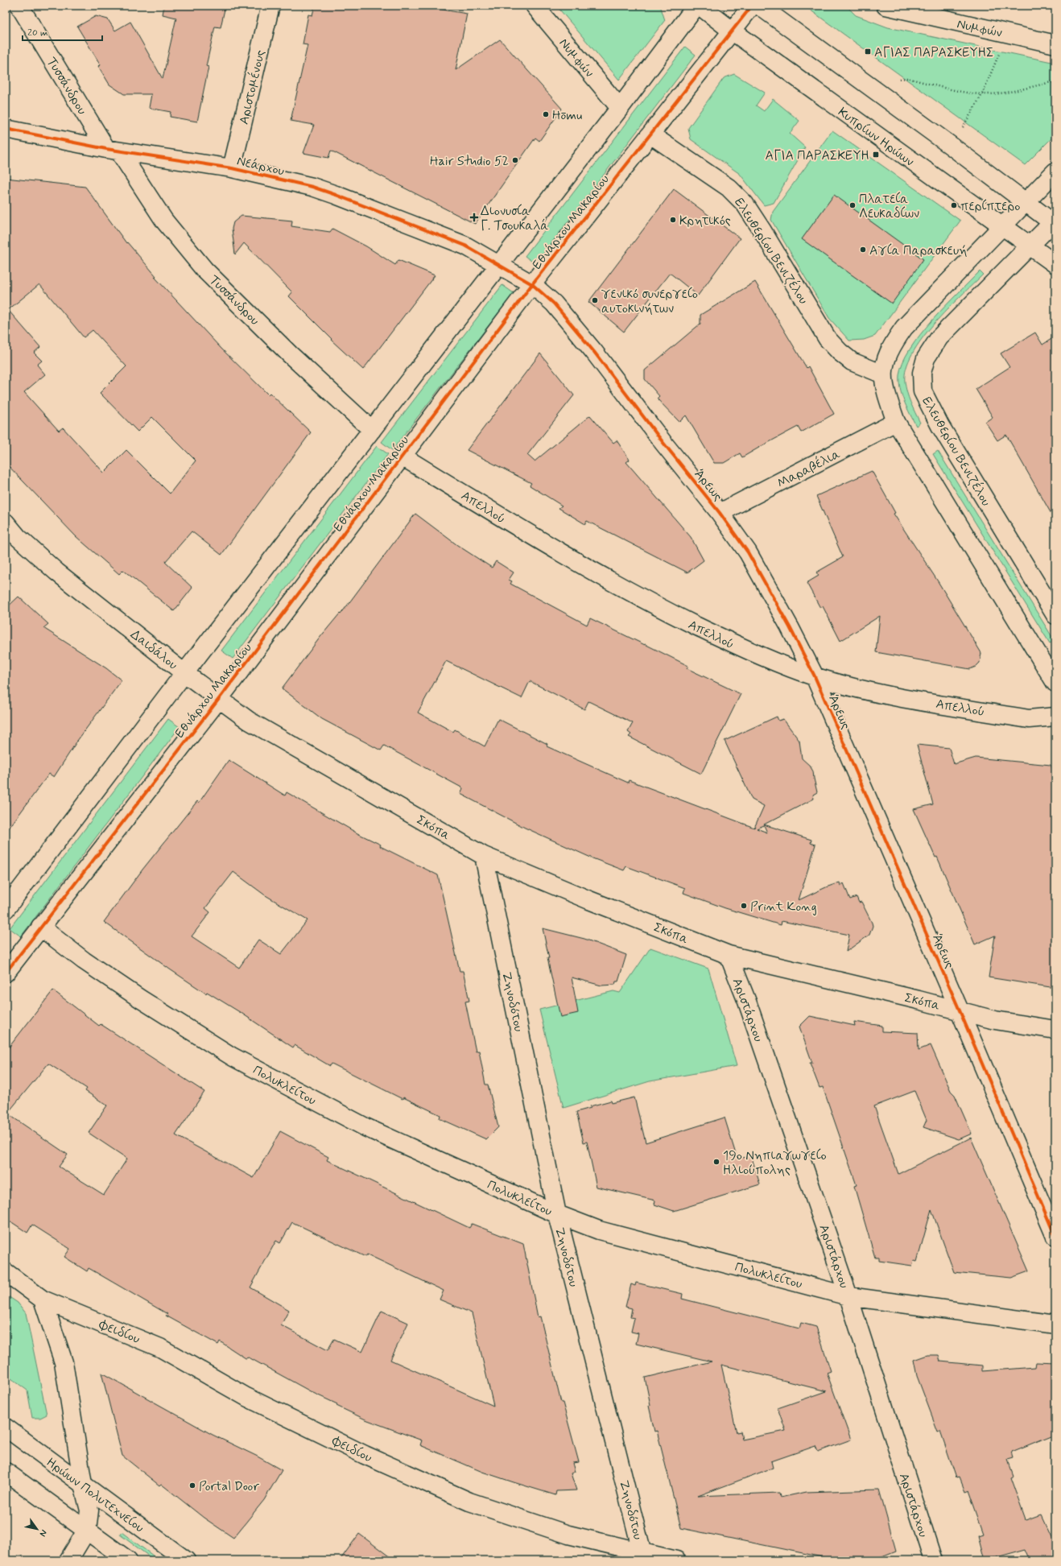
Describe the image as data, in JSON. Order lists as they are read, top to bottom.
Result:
{
  "streets": {
    "street": [
      "Νυμφών",
      "Τυσσάνδρου",
      "Αριστομένους",
      "Κυπρίων Ηρώων",
      "Νεάρχου",
      "Εθνάρχου Μακαρίου",
      "Ελευθερίου Βενιζέλου",
      "Μαραβέλια",
      "Άρεως",
      "Απελλού",
      "Δαιδάλου",
      "Σκόπα",
      "Ζηνοδότου",
      "Αριστάρχου",
      "Πολυκλείτου",
      "Φειδίου",
      "Ηρώων Πολυτεχνείου"
    ]
  },
  "crossings": [
    ["Τυσσάνδρου", "Νεάρχου"],
    ["Αριστομένους", "Νεάρχου"],
    ["Κυπρίων Ηρώων", "Εθνάρχου Μακαρίου"],
    ["Κυπρίων Ηρώων", "Ελευθερίου Βενιζέλου"],
    ["Νεάρχου", "Άρεως"],
    ["Εθνάρχου Μακαρίου", "Ελευθερίου Βενιζέλου"],
    ["Εθνάρχου Μακαρίου", "Άρεως"],
    ["Εθνάρχου Μακαρίου", "Απελλού"],
    ["Εθνάρχου Μακαρίου", "Δαιδάλου"],
    ["Εθνάρχου Μακαρίου", "Πολυκλείτου"],
    ["Μαραβέλια", "Άρεως"],
    ["Άρεως", "Απελλού"],
    ["Άρεως", "Σκόπα"],
    ["Δαιδάλου", "Σκόπα"],
    ["Σκόπα", "Ζηνοδότου"],
    ["Σκόπα", "Αριστάρχου"],
    ["Ζηνοδότου", "Πολυκλείτου"],
    ["Ζηνοδότου", "Φειδίου"],
    ["Αριστάρχου", "Πολυκλείτου"]
  ],
  "places": {
    "transit": ["ΑΓΙΑΣ ΠΑΡΑΣΚΕΥΗΣ", "ΑΓΙΑ ΠΑΡΑΣΚΕΥΗ"],
    "other": [
      "Hōmu",
      "Hair Studio 52",
      "Πλατεία Λευκαδίων",
      "περίπτερο",
      "Κρητικός",
      "Αγία Παρασκευή",
      "γενικό συνεργείο αυτοκινήτων",
      "Print Kong",
      "19ο Νηπιαγωγείο Ηλιούπολης",
      "Portal Door"
    ],
    "health": ["Διονυσία Γ. Τσουκαλά"]
  },
  "scale_bar": "20 m",
  "north": "bottom right"
}
